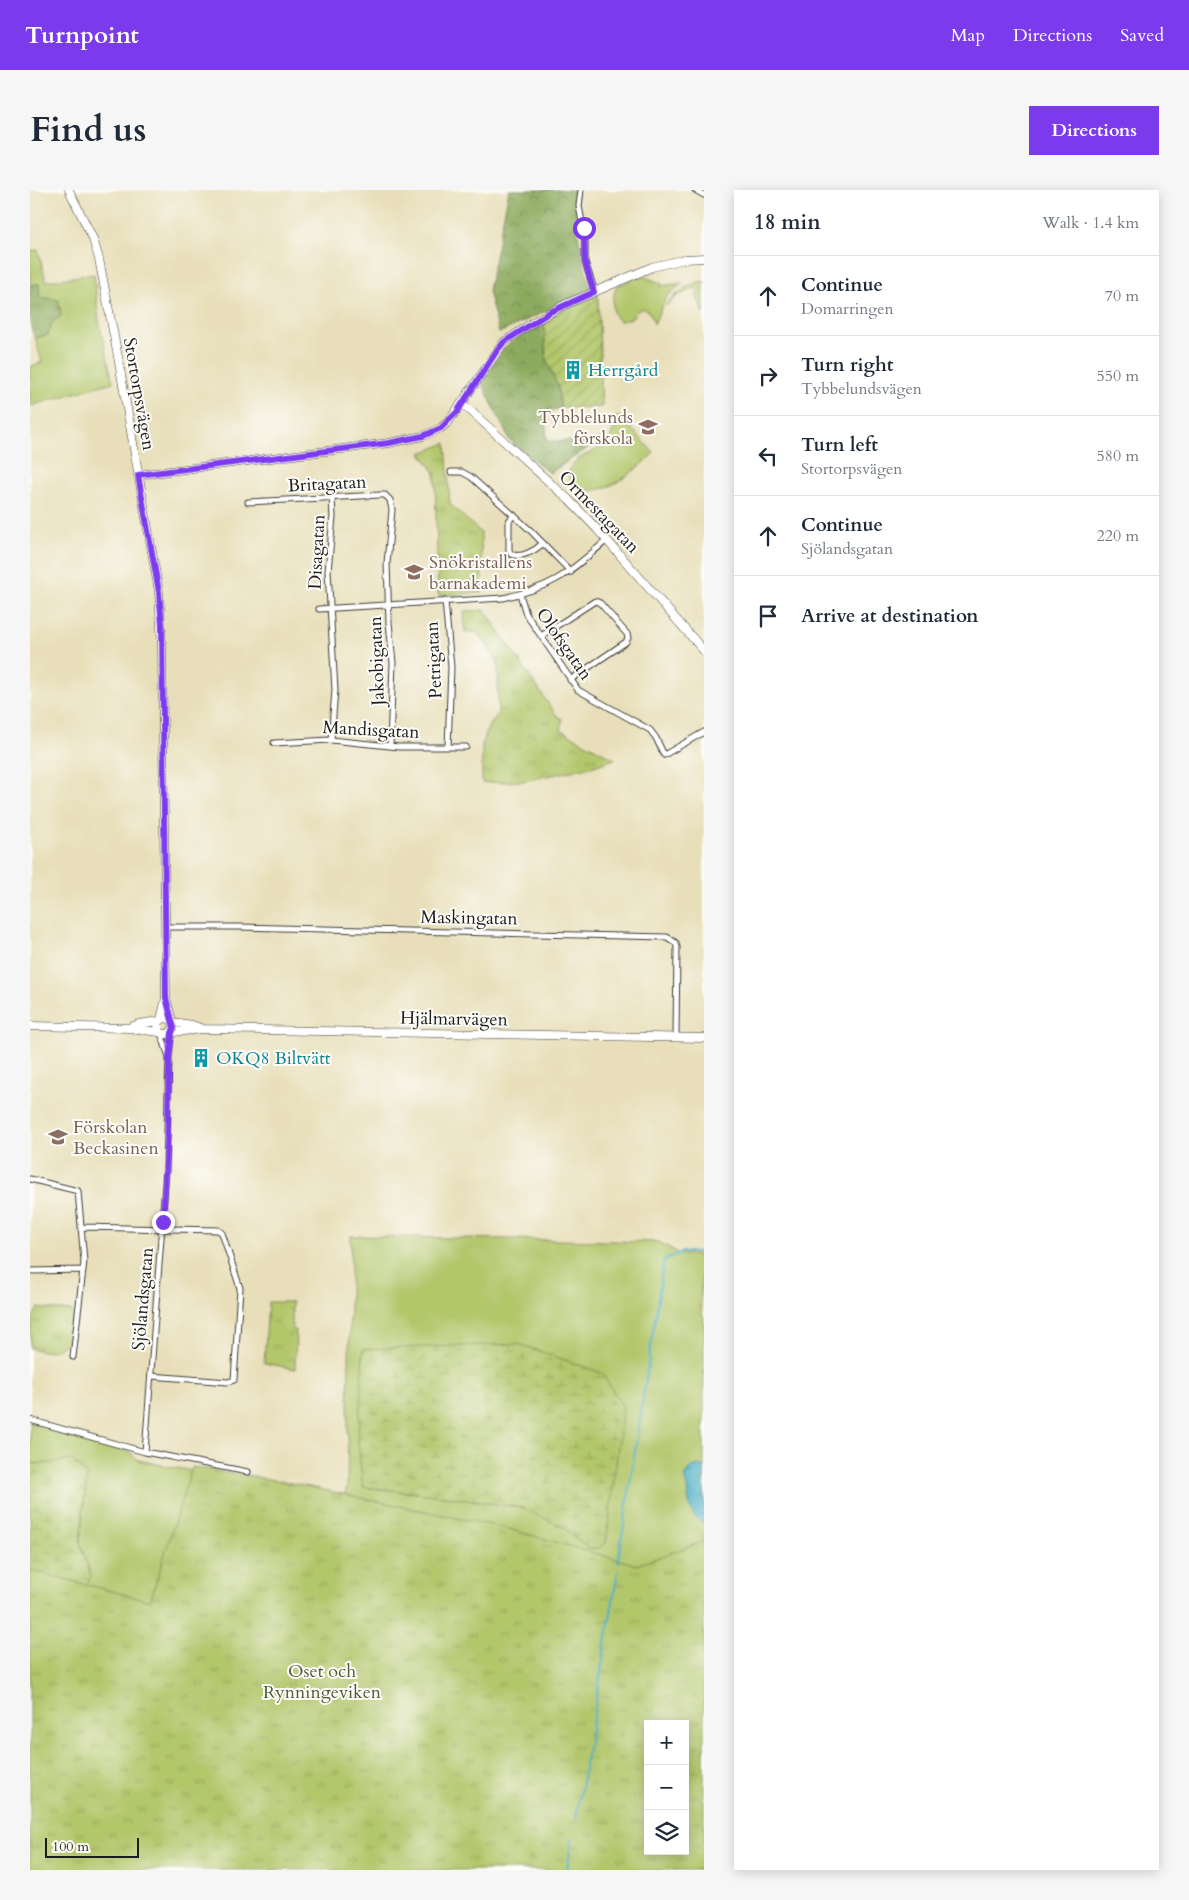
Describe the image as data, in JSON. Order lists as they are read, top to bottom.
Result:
{
  "streets": {
    "street": [
      "Stortorpsvägen",
      "Britagatan",
      "Ormestagatan",
      "Disagatan",
      "Olofsgatan",
      "Petrigatan",
      "Jakobigatan",
      "Mandisgatan",
      "Maskingatan",
      "Hjälmarvägen",
      "Sjölandsgatan"
    ]
  },
  "crossings": [
    ["Stortorpsvägen", "Maskingatan"],
    ["Stortorpsvägen", "Hjälmarvägen"],
    ["Stortorpsvägen", "Sjölandsgatan"],
    ["Britagatan", "Disagatan"],
    ["Britagatan", "Jakobigatan"],
    ["Disagatan", "Mandisgatan"],
    ["Petrigatan", "Mandisgatan"],
    ["Jakobigatan", "Mandisgatan"],
    ["Maskingatan", "Hjälmarvägen"],
    ["Hjälmarvägen", "Sjölandsgatan"]
  ],
  "parks": ["Oset och Rynningeviken"],
  "places": {
    "building": ["Herrgård", "OKQ8 Biltvätt"],
    "school or university": ["Tybblelunds förskola", "Snökristallens barnakademi", "Förskolan Beckasinen"]
  },
  "scale_bar": "100 m",
  "page": {
    "header": "Turnpoint",
    "nav": ["Map", "Directions", "Saved"],
    "title": "Find us",
    "buttons": "Directions",
    "heading": ["18 min", "Walk · 1.4 km"],
    "list": [
      ["Continue", "Domarringen", "70 m"],
      ["Turn right", "Tybbelundsvägen", "550 m"],
      ["Turn left", "Stortorpsvägen", "580 m"],
      ["Continue", "Sjölandsgatan", "220 m"],
      "Arrive at destination"
    ],
    "map_buttons": ["+", "−"],
    "scale": "100 m"
  }
}
